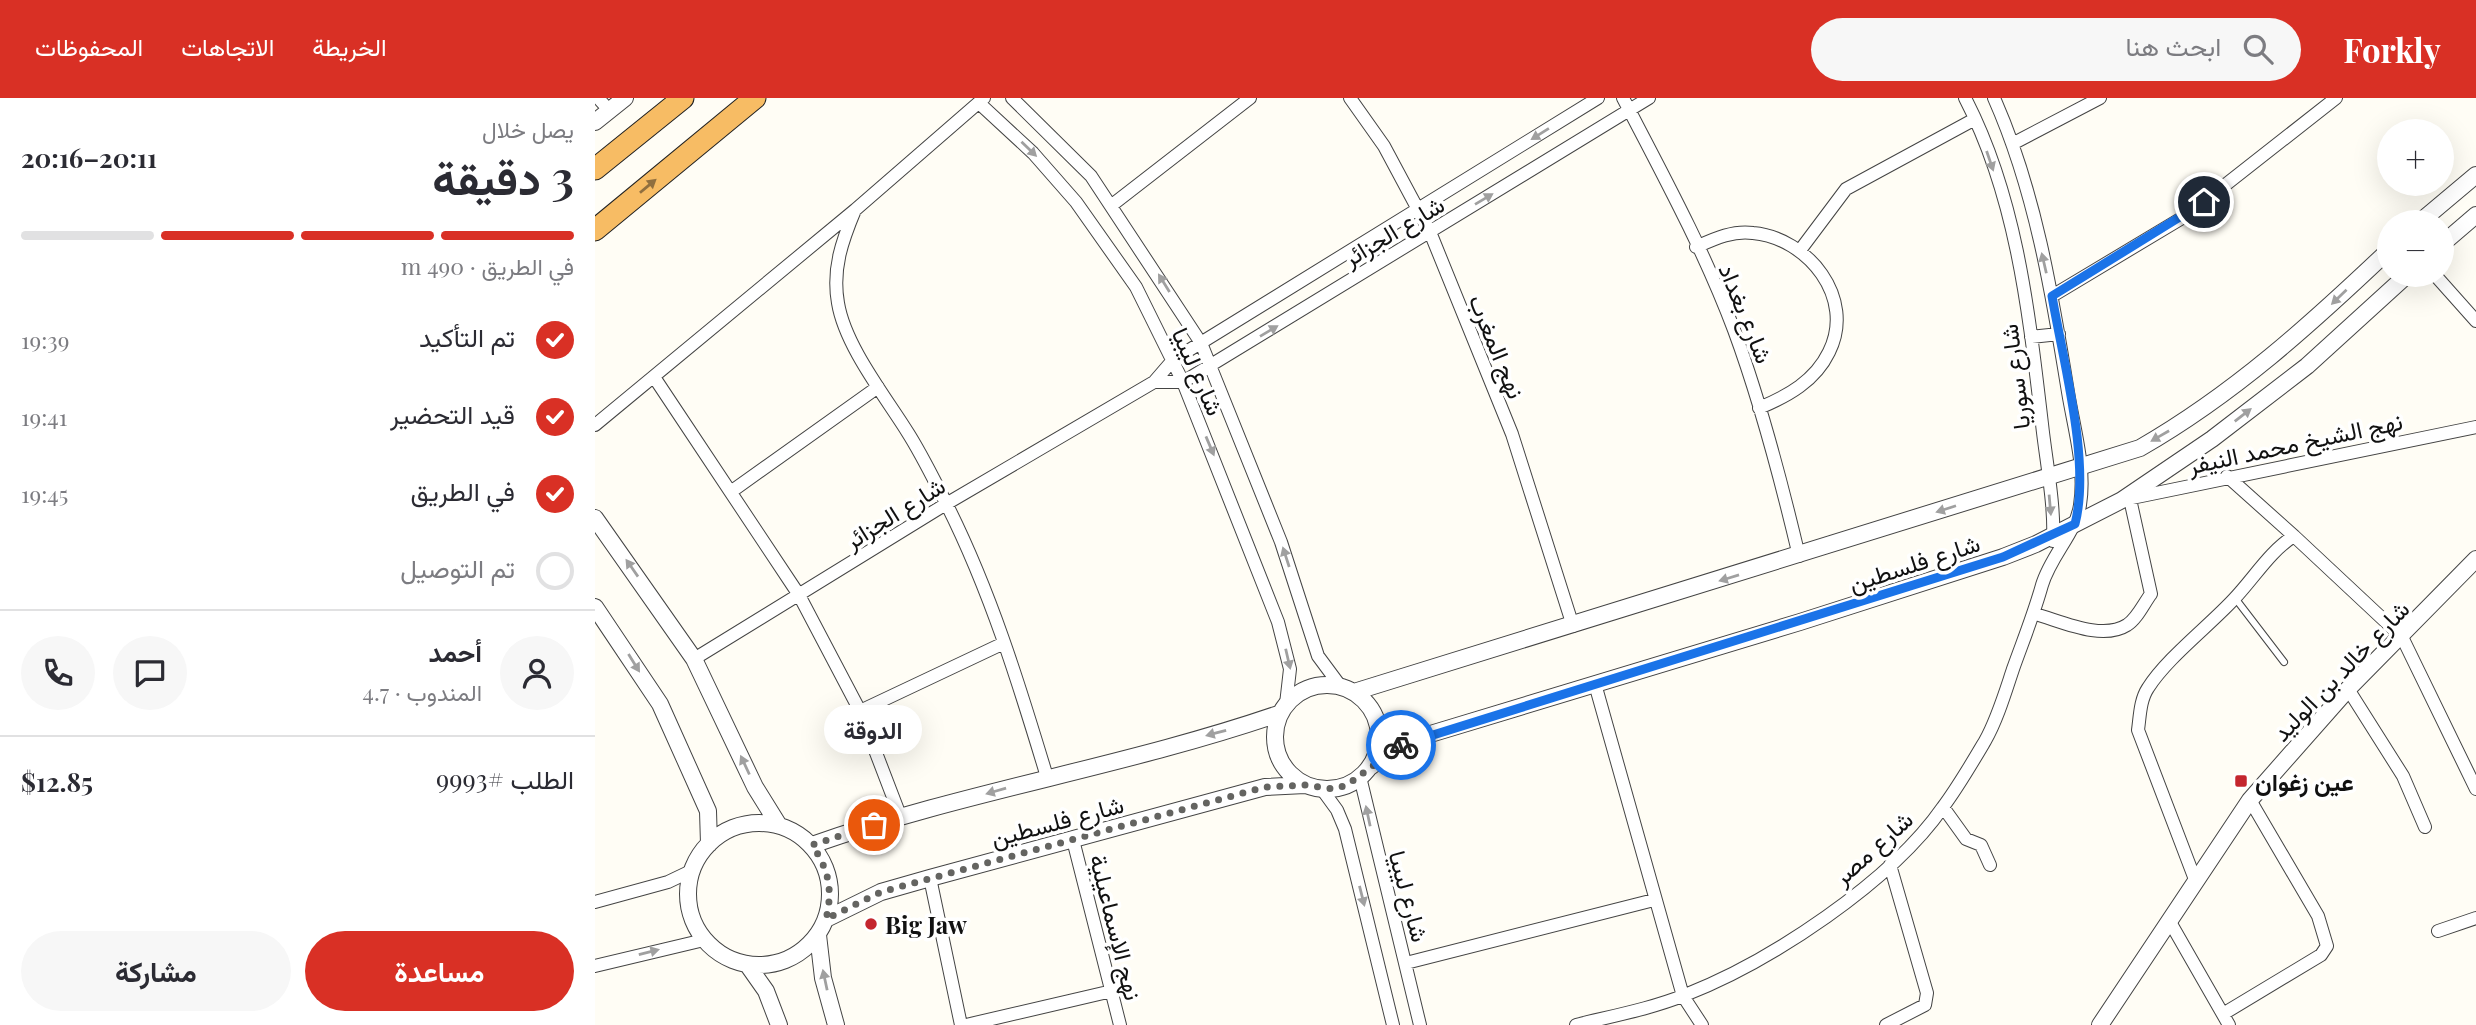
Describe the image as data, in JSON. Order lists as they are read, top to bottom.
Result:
{
  "streets": {
    "street": [
      "شارع الجزائر",
      "شارع بغداد",
      "نهج المغرب",
      "شارع ليبيا",
      "شارع سوريا",
      "نهج الشيخ محمد النيفر",
      "شارع فلسطين",
      "شارع خالد بن الوليد",
      "شارع مصر",
      "نهج الإسماعيلية"
    ]
  },
  "crossings": [
    ["شارع الجزائر", "شارع بغداد"],
    ["شارع الجزائر", "نهج المغرب"],
    ["شارع الجزائر", "شارع ليبيا"],
    ["شارع بغداد", "شارع فلسطين"],
    ["نهج المغرب", "شارع فلسطين"],
    ["شارع ليبيا", "شارع فلسطين"],
    ["شارع سوريا", "شارع فلسطين"],
    ["شارع سوريا", "شارع مصر"],
    ["نهج الشيخ محمد النيفر", "شارع فلسطين"],
    ["شارع فلسطين", "شارع مصر"],
    ["شارع فلسطين", "نهج الإسماعيلية"]
  ],
  "places": {
    "transit": ["عين زغوان"],
    "other": ["الدوقة", "Big Jaw"]
  },
  "page": {
    "header": "Forkly",
    "search": "ابحث هنا",
    "nav": ["الخريطة", "الاتجاهات", "المحفوظات"],
    "heading": ["3 دقيقة", "يصل خلال", "20:11–20:16"],
    "panel": [
      "أحمد",
      "المندوب · 4.7",
      "الطلب #9993",
      "$12.85"
    ],
    "map_buttons": ["+", "−"],
    "bar": "في الطريق · 490 m",
    "list": [
      ["تم التأكيد", "19:39"],
      ["قيد التحضير", "19:41"],
      ["في الطريق", "19:45"],
      "تم التوصيل"
    ],
    "bubble": "الدوقة",
    "buttons": ["مساعدة", "مشاركة"]
  }
}
